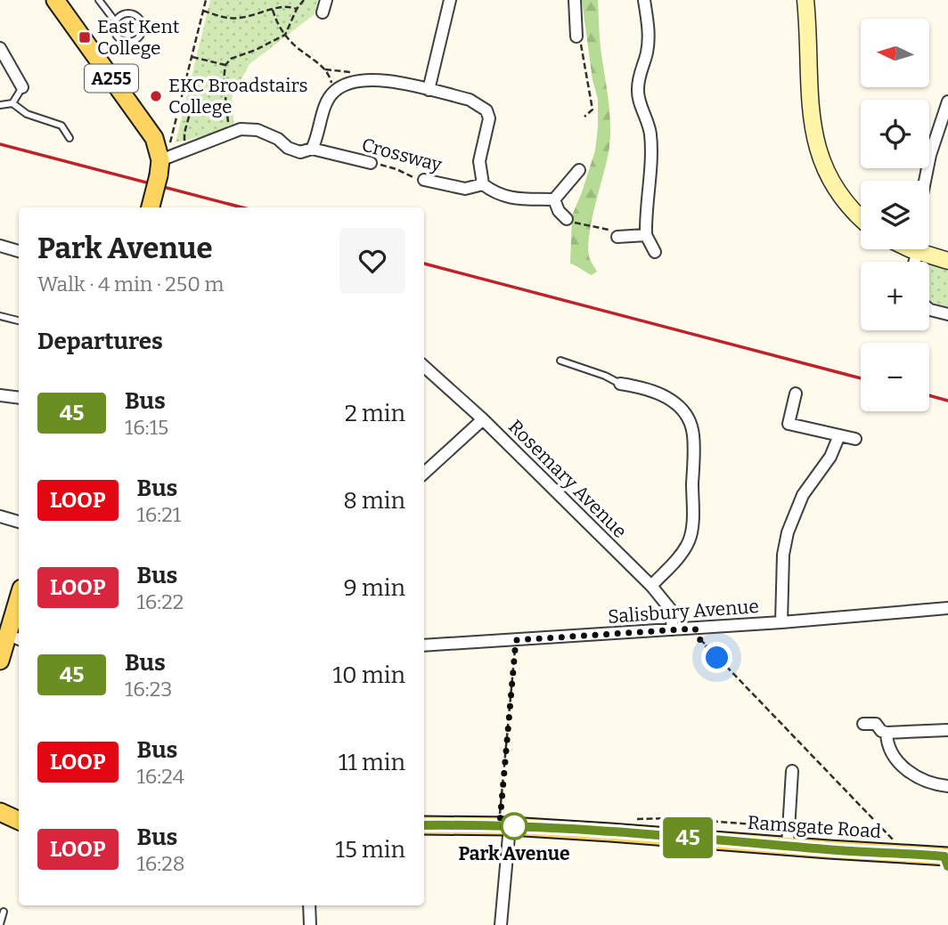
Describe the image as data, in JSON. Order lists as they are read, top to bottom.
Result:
{
  "streets": {
    "main road": ["A255", "Ramsgate Road"],
    "street": ["Crossway", "Rosemary Avenue", "Salisbury Avenue"]
  },
  "crossings": [
    ["A255", "Crossway"],
    ["Rosemary Avenue", "Salisbury Avenue"]
  ],
  "places": {
    "transit": ["East Kent College"],
    "other": ["EKC Broadstairs College", "Park Avenue"]
  },
  "lines": ["bus line 45"],
  "north": "left",
  "page": {
    "on_map": "45",
    "map_buttons": ["+", "−"],
    "heading": [
      ["Park Avenue", "Walk · 4 min · 250 m"],
      "Departures"
    ],
    "list": [
      {
        "mark": "45",
        "name": "Bus",
        "note": "16:15",
        "value": "2 min"
      },
      {
        "mark": "LOOP",
        "name": "Bus",
        "note": "16:21",
        "value": "8 min"
      },
      {
        "mark": "LOOP",
        "name": "Bus",
        "note": "16:22",
        "value": "9 min"
      },
      {
        "mark": "45",
        "name": "Bus",
        "note": "16:23",
        "value": "10 min"
      },
      {
        "mark": "LOOP",
        "name": "Bus",
        "note": "16:24",
        "value": "11 min"
      },
      {
        "mark": "LOOP",
        "name": "Bus",
        "note": "16:28",
        "value": "15 min"
      }
    ]
  }
}
